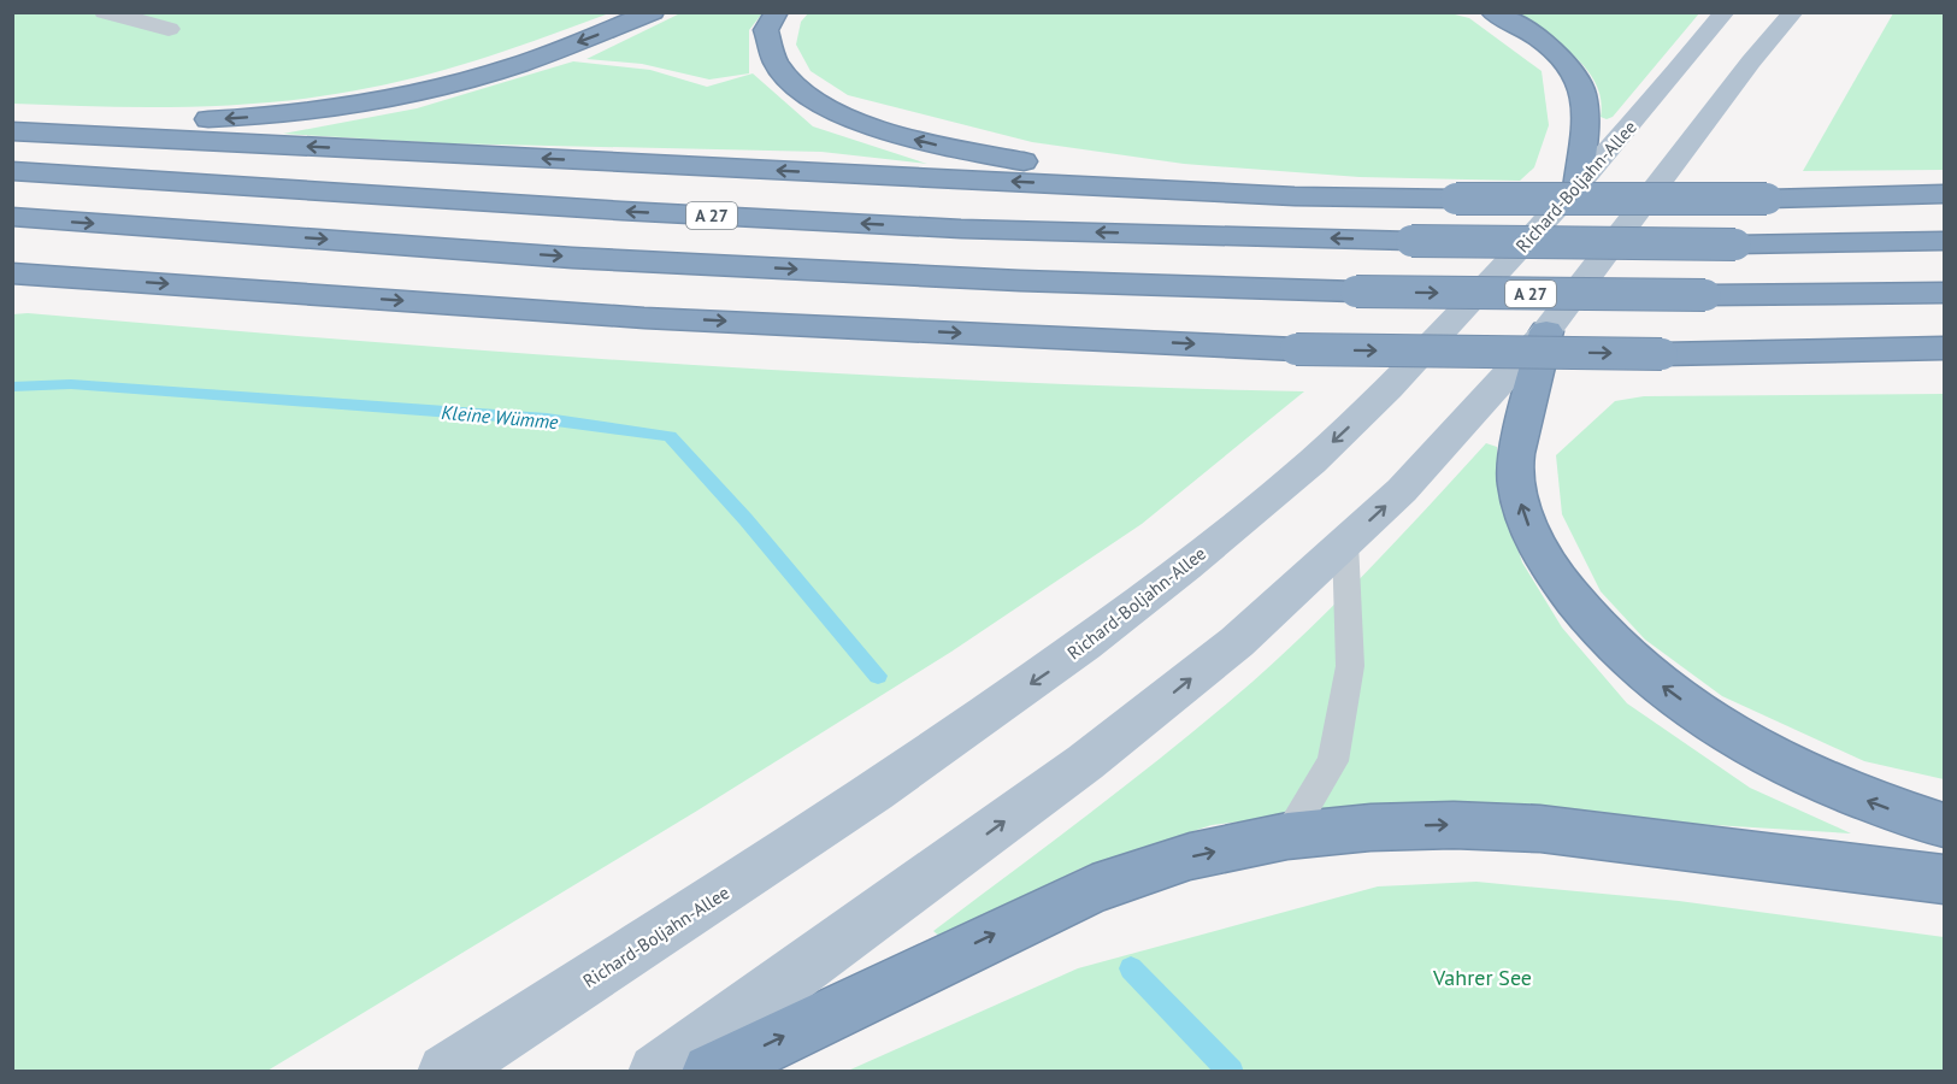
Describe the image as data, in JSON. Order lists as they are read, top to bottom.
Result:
{
  "streets": {
    "highway": ["A 27"],
    "main road": ["Richard-Boljahn-Allee"]
  },
  "water": ["Kleine Wümme"],
  "parks": ["Vahrer See"]
}
